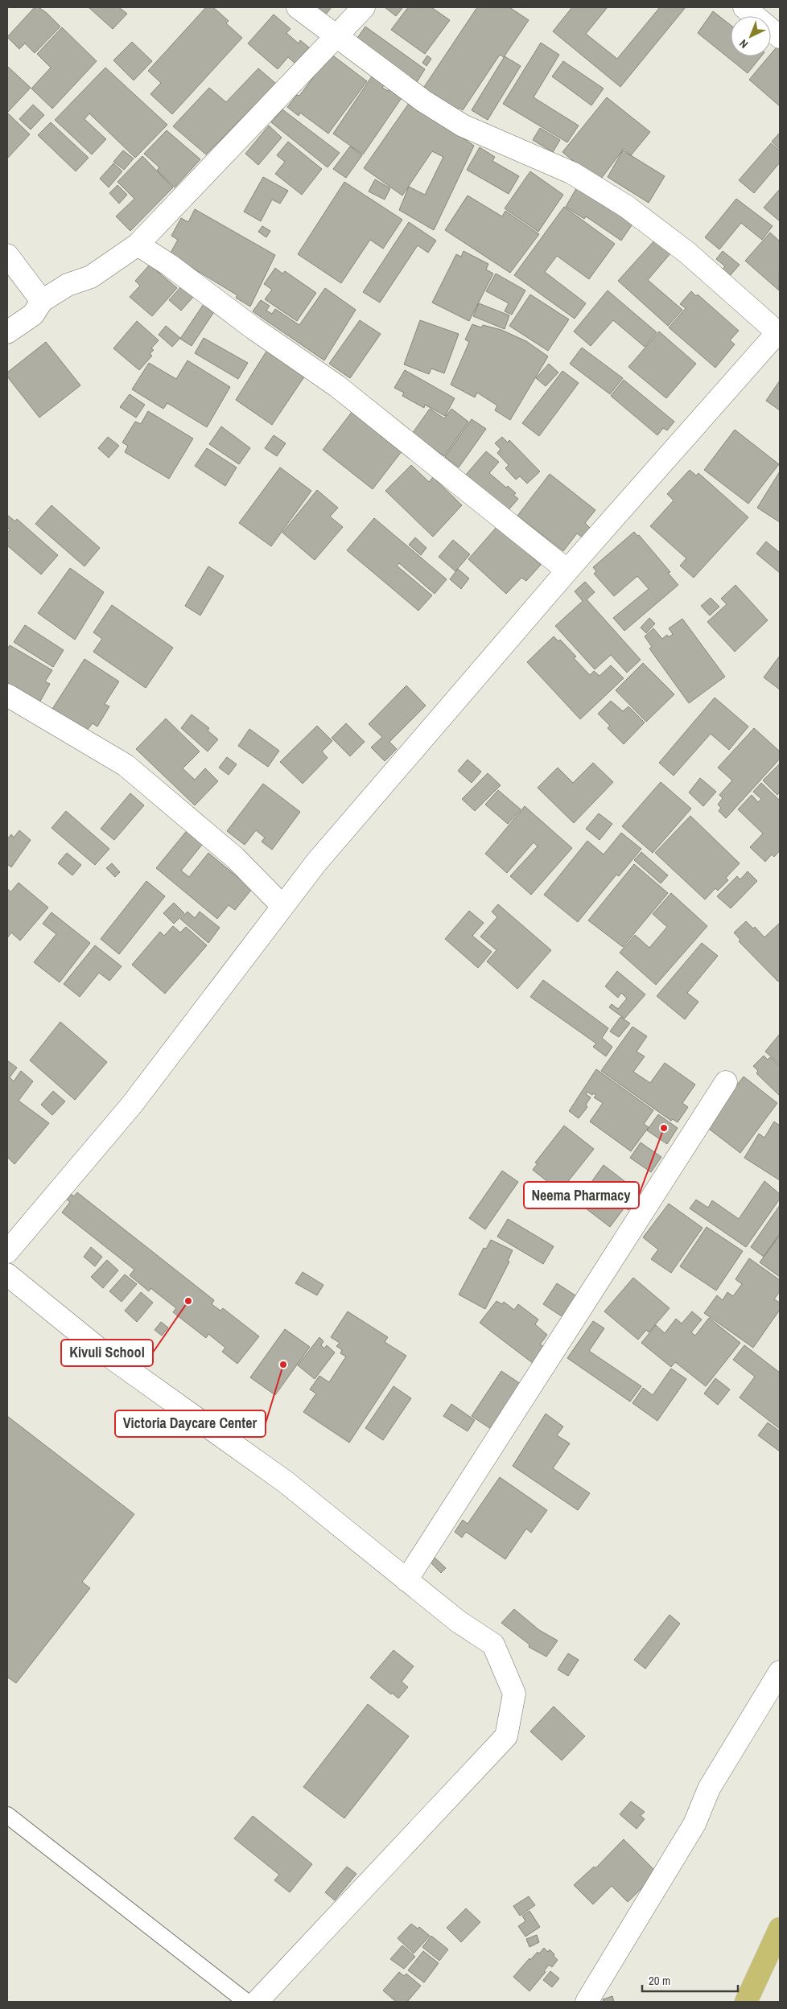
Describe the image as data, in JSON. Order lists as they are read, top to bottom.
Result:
{
  "places": ["Neema Pharmacy", "Kivuli School", "Victoria Daycare Center"],
  "scale_bar": "20 m",
  "north": "bottom left"
}
